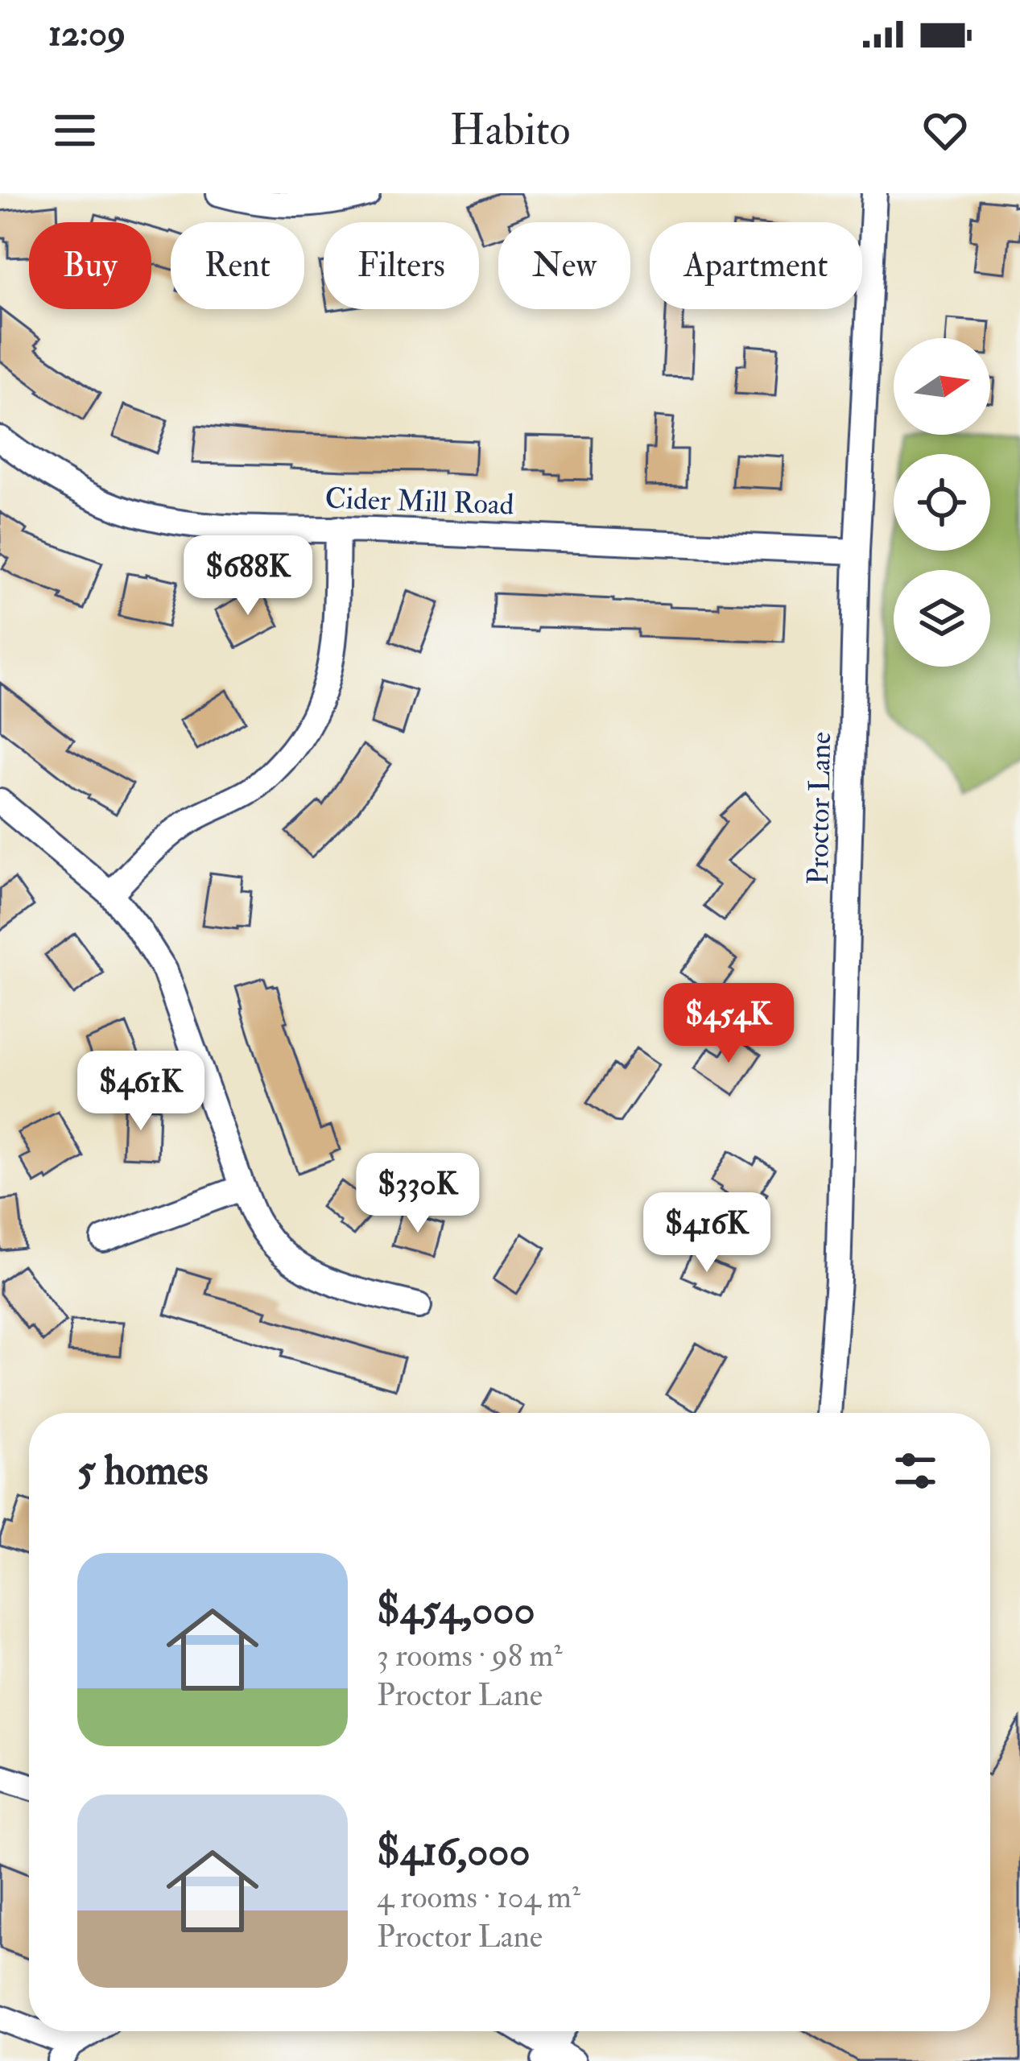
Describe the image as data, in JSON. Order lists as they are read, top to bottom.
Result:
{
  "streets": {
    "street": ["Cider Mill Road", "Proctor Lane"]
  },
  "crossings": [
    ["Cider Mill Road", "Proctor Lane"]
  ],
  "north": "right",
  "page": {
    "status": "12:09",
    "header": "Habito",
    "chip": [
      "Buy",
      "Rent",
      "Filters",
      "New",
      "Apartment"
    ],
    "price": [
      "$688K",
      "$454K",
      "$461K",
      "$330K",
      "$416K"
    ],
    "heading": "5 homes",
    "list": [
      {
        "name": "$454,000",
        "note": "3 rooms · 98 m² · Proctor Lane"
      },
      {
        "name": "$416,000",
        "note": "4 rooms · 104 m² · Proctor Lane"
      }
    ]
  }
}
